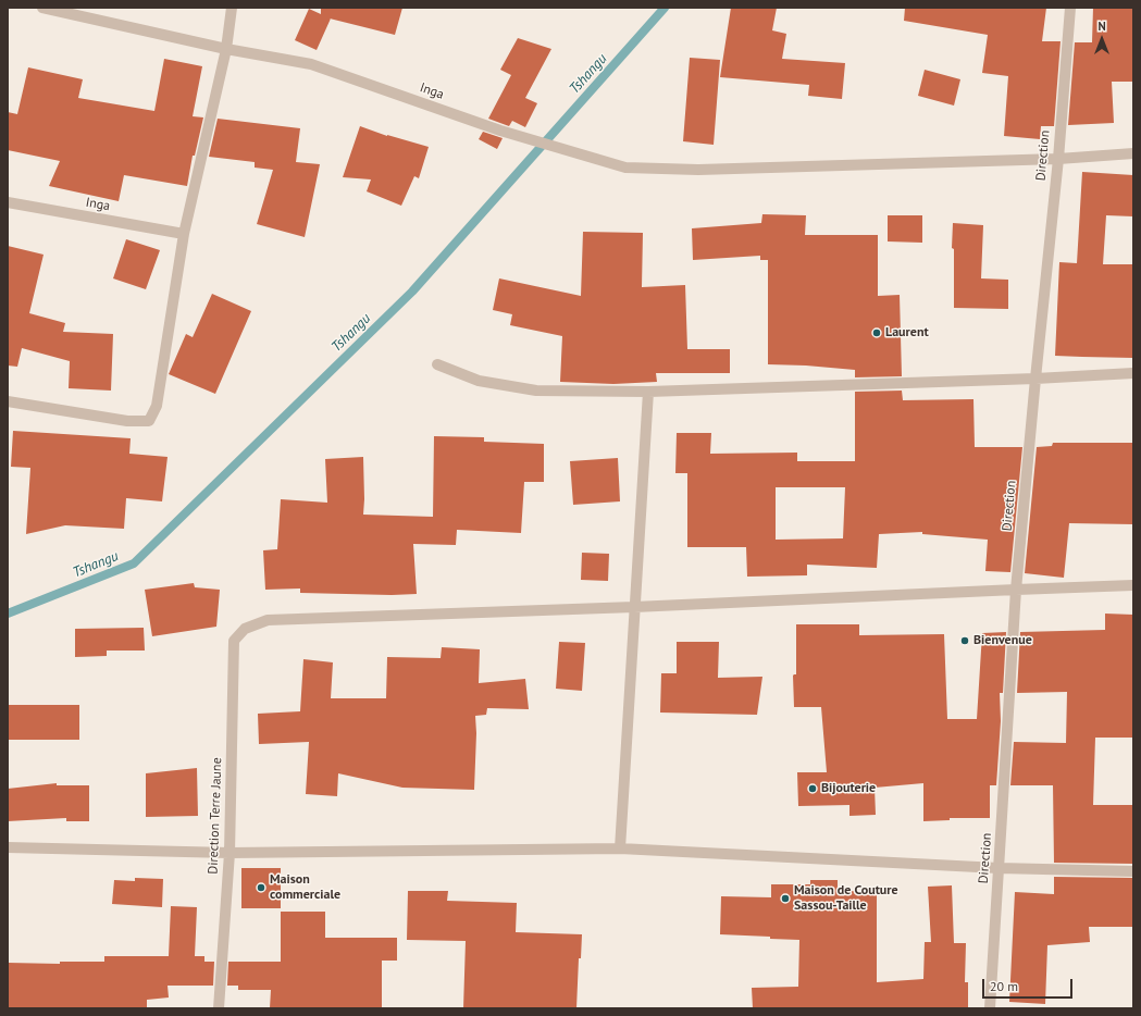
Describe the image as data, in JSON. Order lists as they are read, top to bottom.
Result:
{
  "streets": {
    "street": ["Inga", "Direction", "Direction Terre Jaune"]
  },
  "crossings": [
    ["Inga", "Direction"]
  ],
  "water": ["Tshangu"],
  "places": [
    "Laurent",
    "Bienvenue",
    "Bijouterie",
    "Maison commerciale",
    "Maison de Couture Sassou-Taille"
  ],
  "scale_bar": "20 m",
  "north": "top"
}
